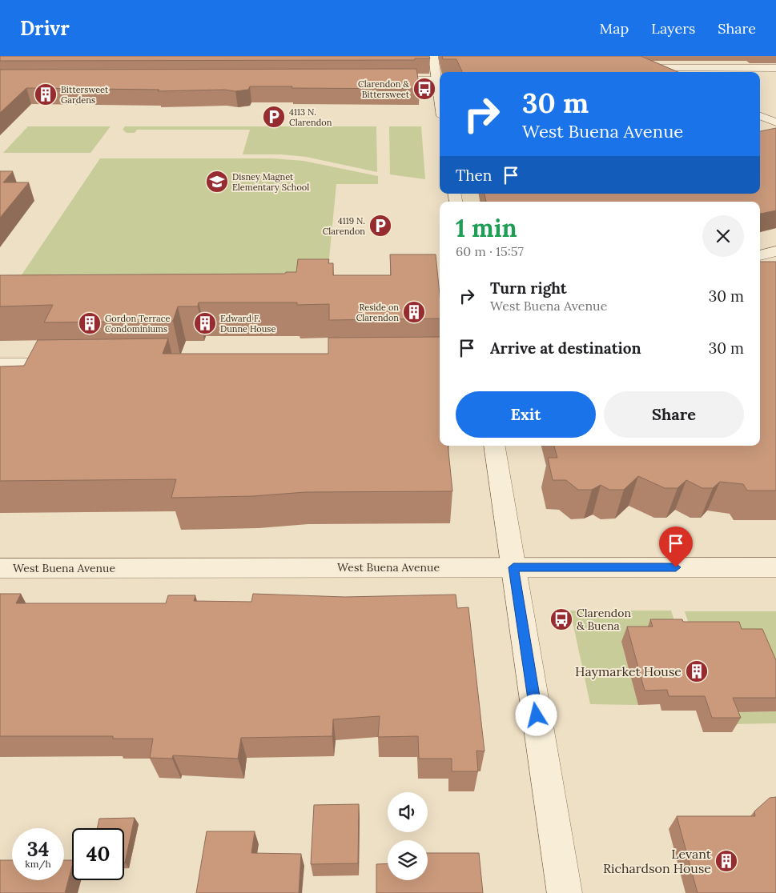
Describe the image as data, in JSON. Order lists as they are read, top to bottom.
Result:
{
  "streets": {
    "street": ["West Buena Avenue"]
  },
  "places": {
    "bus stop": ["Clarendon & Bittersweet", "Clarendon & Buena"],
    "building": [
      "Bittersweet Gardens",
      "Reside on Clarendon",
      "Gordon Terrace Condominiums",
      "Edward F. Dunne House",
      "Haymarket House",
      "Levant Richardson House"
    ],
    "parking": ["4113 N. Clarendon", "4119 N. Clarendon"],
    "school or university": ["Disney Magnet Elementary School"]
  },
  "page": {
    "header": "Drivr",
    "nav": ["Map", "Layers", "Share"],
    "turn": ["30 m", "West Buena Avenue"],
    "then": "Then",
    "heading": ["1 min", "60 m · 15:57"],
    "list": [
      {
        "name": "Turn right",
        "note": "West Buena Avenue",
        "value": "30 m"
      },
      {
        "name": "Arrive at destination",
        "value": "30 m"
      }
    ],
    "buttons": ["Exit", "Share"],
    "speed": "34 km/h",
    "limit": "40"
  }
}
